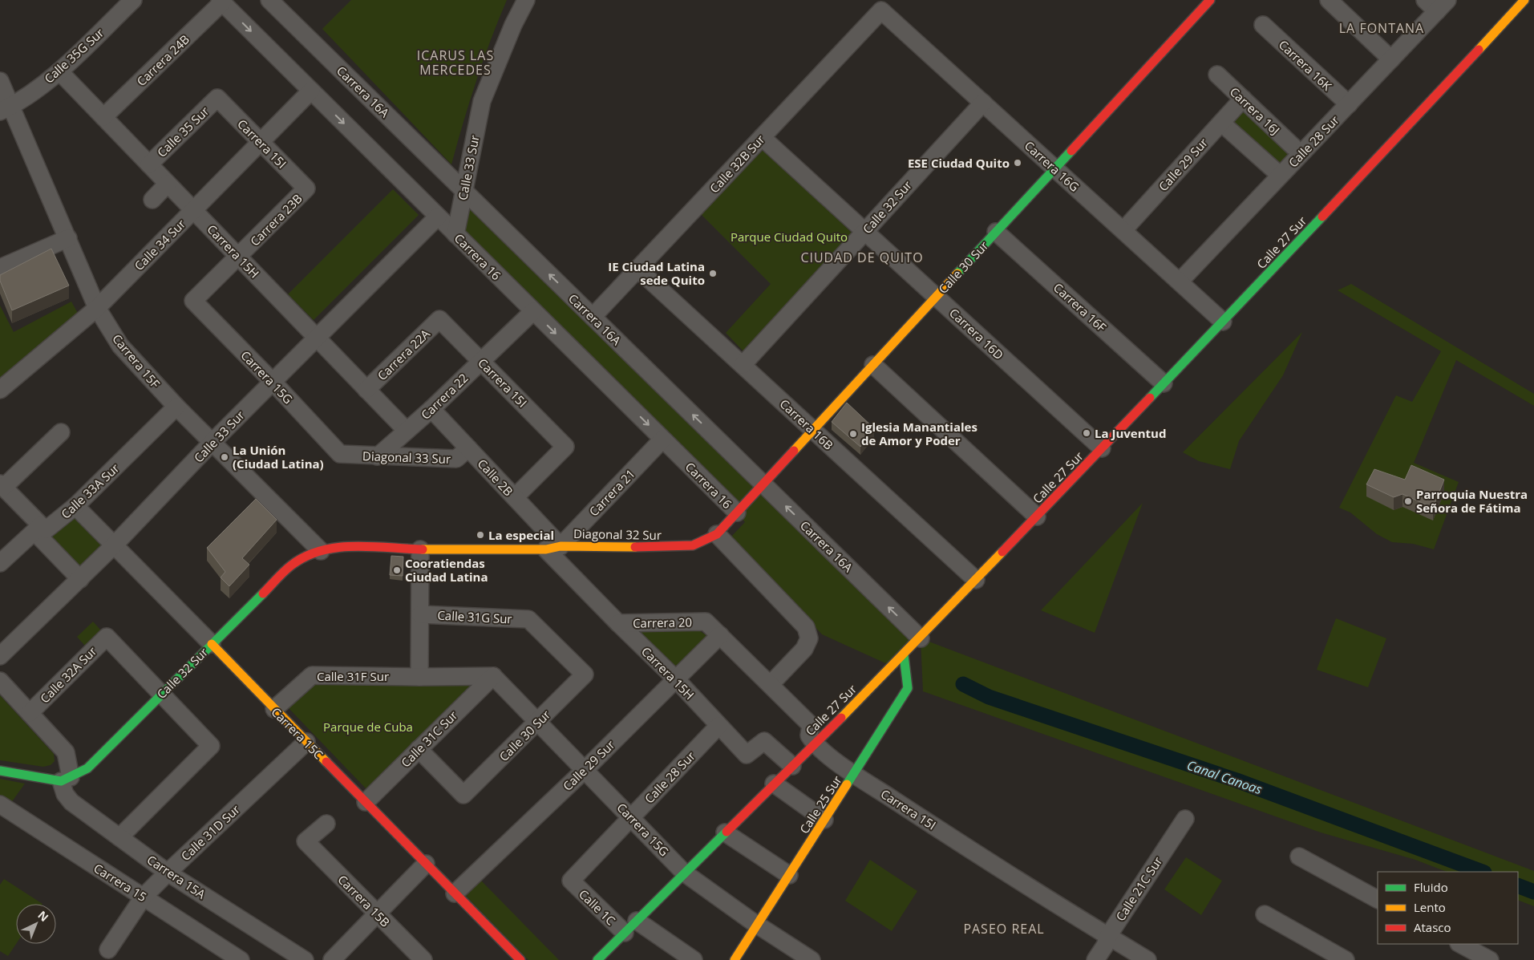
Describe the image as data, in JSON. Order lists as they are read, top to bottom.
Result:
{
  "streets": {
    "street": [
      "Calle 35G Sur",
      "Carrera 24B",
      "Carrera 16K",
      "Carrera 16A",
      "Carrera 16J",
      "Calle 35 Sur",
      "Calle 28 Sur",
      "Carrera 15I",
      "Calle 32B Sur",
      "Calle 29 Sur",
      "Carrera 16G",
      "Calle 33 Sur",
      "Calle 32 Sur",
      "Carrera 23B",
      "Calle 27 Sur",
      "Calle 34 Sur",
      "Carrera 15H",
      "Carrera 16",
      "Calle 30 Sur",
      "Carrera 16F",
      "Carrera 16D",
      "Carrera 22A",
      "Carrera 15F",
      "Carrera 15G",
      "Carrera 22",
      "Carrera 16B",
      "Diagonal 33 Sur",
      "Calle 2B",
      "Calle 33A Sur",
      "Carrera 21",
      "Diagonal 32 Sur",
      "Calle 31G Sur",
      "Carrera 20",
      "Calle 32A Sur",
      "Calle 31F Sur",
      "Carrera 15C",
      "Calle 31C Sur",
      "Calle 25 Sur",
      "Calle 31D Sur",
      "Carrera 15A",
      "Carrera 15",
      "Calle 21C Sur",
      "Carrera 15B",
      "Calle 1C"
    ]
  },
  "crossings": [
    ["Calle 35G Sur", "Carrera 15H"],
    ["Calle 35G Sur", "Carrera 15F"],
    ["Carrera 24B", "Carrera 15H"],
    ["Carrera 24B", "Carrera 16"],
    ["Carrera 16K", "Calle 28 Sur"],
    ["Carrera 16A", "Calle 32B Sur"],
    ["Carrera 16A", "Calle 33 Sur"],
    ["Carrera 16A", "Calle 27 Sur"],
    ["Carrera 16A", "Calle 30 Sur"],
    ["Carrera 16J", "Calle 29 Sur"],
    ["Calle 35 Sur", "Carrera 15I"],
    ["Calle 35 Sur", "Carrera 15H"],
    ["Calle 28 Sur", "Carrera 16G"],
    ["Calle 28 Sur", "Carrera 15H"],
    ["Calle 28 Sur", "Carrera 15G"],
    ["Calle 28 Sur", "Calle 1C"],
    ["Carrera 15I", "Carrera 23B"],
    ["Carrera 15I", "Calle 27 Sur"],
    ["Carrera 15I", "Calle 34 Sur"],
    ["Carrera 15I", "Carrera 22A"],
    ["Carrera 15I", "Carrera 22"],
    ["Carrera 15I", "Calle 2B"],
    ["Carrera 15I", "Calle 25 Sur"],
    ["Carrera 15I", "Calle 21C Sur"],
    ["Calle 32B Sur", "Carrera 16G"],
    ["Calle 32B Sur", "Carrera 16D"],
    ["Calle 32B Sur", "Carrera 16B"],
    ["Calle 29 Sur", "Carrera 16G"],
    ["Calle 29 Sur", "Carrera 15H"],
    ["Calle 29 Sur", "Carrera 15G"],
    ["Calle 29 Sur", "Carrera 20"],
    ["Calle 29 Sur", "Carrera 15C"],
    ["Carrera 16G", "Calle 32 Sur"],
    ["Carrera 16G", "Calle 27 Sur"],
    ["Carrera 16G", "Calle 30 Sur"],
    ["Calle 33 Sur", "Carrera 15H"],
    ["Calle 33 Sur", "Carrera 16"],
    ["Calle 33 Sur", "Carrera 15F"],
    ["Calle 33 Sur", "Carrera 15G"],
    ["Calle 33 Sur", "Carrera 15C"],
    ["Calle 32 Sur", "Carrera 16D"],
    ["Calle 32 Sur", "Carrera 15F"],
    ["Calle 32 Sur", "Carrera 16B"],
    ["Calle 32 Sur", "Diagonal 32 Sur"],
    ["Calle 32 Sur", "Calle 32A Sur"],
    ["Calle 32 Sur", "Carrera 15C"],
    ["Calle 32 Sur", "Carrera 15A"],
    ["Carrera 23B", "Carrera 15H"],
    ["Carrera 23B", "Carrera 15G"],
    ["Calle 27 Sur", "Carrera 15H"],
    ["Calle 27 Sur", "Carrera 16F"],
    ["Calle 27 Sur", "Carrera 16D"],
    ["Calle 27 Sur", "Carrera 15G"],
    ["Calle 27 Sur", "Carrera 16B"],
    ["Calle 27 Sur", "Calle 25 Sur"],
    ["Calle 27 Sur", "Calle 1C"],
    ["Calle 34 Sur", "Carrera 15H"],
    ["Calle 34 Sur", "Carrera 16"],
    ["Calle 34 Sur", "Carrera 15F"],
    ["Carrera 15H", "Carrera 22A"],
    ["Carrera 15H", "Carrera 22"],
    ["Carrera 15H", "Calle 2B"],
    ["Carrera 15H", "Carrera 21"],
    ["Carrera 15H", "Diagonal 32 Sur"],
    ["Carrera 15H", "Carrera 20"],
    ["Carrera 16", "Calle 30 Sur"],
    ["Carrera 16", "Carrera 22"],
    ["Carrera 16", "Carrera 21"],
    ["Calle 30 Sur", "Carrera 16F"],
    ["Calle 30 Sur", "Carrera 16D"],
    ["Calle 30 Sur", "Carrera 15G"],
    ["Calle 30 Sur", "Carrera 16B"],
    ["Calle 30 Sur", "Diagonal 32 Sur"],
    ["Calle 30 Sur", "Calle 31G Sur"],
    ["Calle 30 Sur", "Calle 31C Sur"],
    ["Carrera 15F", "Calle 33A Sur"],
    ["Carrera 15F", "Diagonal 32 Sur"],
    ["Carrera 15G", "Diagonal 33 Sur"],
    ["Carrera 15G", "Calle 31F Sur"],
    ["Carrera 15G", "Calle 31C Sur"],
    ["Carrera 15G", "Calle 25 Sur"],
    ["Carrera 22", "Diagonal 33 Sur"],
    ["Carrera 22", "Calle 2B"],
    ["Diagonal 33 Sur", "Calle 2B"],
    ["Calle 2B", "Carrera 21"],
    ["Calle 2B", "Diagonal 32 Sur"],
    ["Calle 33A Sur", "Carrera 15C"],
    ["Carrera 21", "Diagonal 32 Sur"],
    ["Calle 32A Sur", "Carrera 15A"],
    ["Calle 31F Sur", "Carrera 15C"],
    ["Calle 31F Sur", "Calle 31C Sur"],
    ["Carrera 15C", "Calle 31C Sur"],
    ["Carrera 15C", "Calle 31D Sur"],
    ["Calle 31D Sur", "Carrera 15A"],
    ["Calle 31D Sur", "Carrera 15"]
  ],
  "one_way": ["Carrera 16A", "Carrera 16"],
  "districts": [
    "LA FONTANA",
    "ICARUS LAS MERCEDES",
    "CIUDAD DE QUITO",
    "PASEO REAL"
  ],
  "water": ["Canal Canoas"],
  "parks": ["Parque Ciudad Quito", "Parque de Cuba"],
  "places": [
    "ESE Ciudad Quito",
    "IE Ciudad Latina sede Quito",
    "La Juventud",
    "Iglesia Manantiales de Amor y Poder",
    "La Unión (Ciudad Latina)",
    "Parroquia Nuestra Señora de Fátima",
    "La especial",
    "Cooratiendas Ciudad Latina"
  ],
  "legend": ["Fluido", "Lento", "Atasco"],
  "north": "top right"
}
